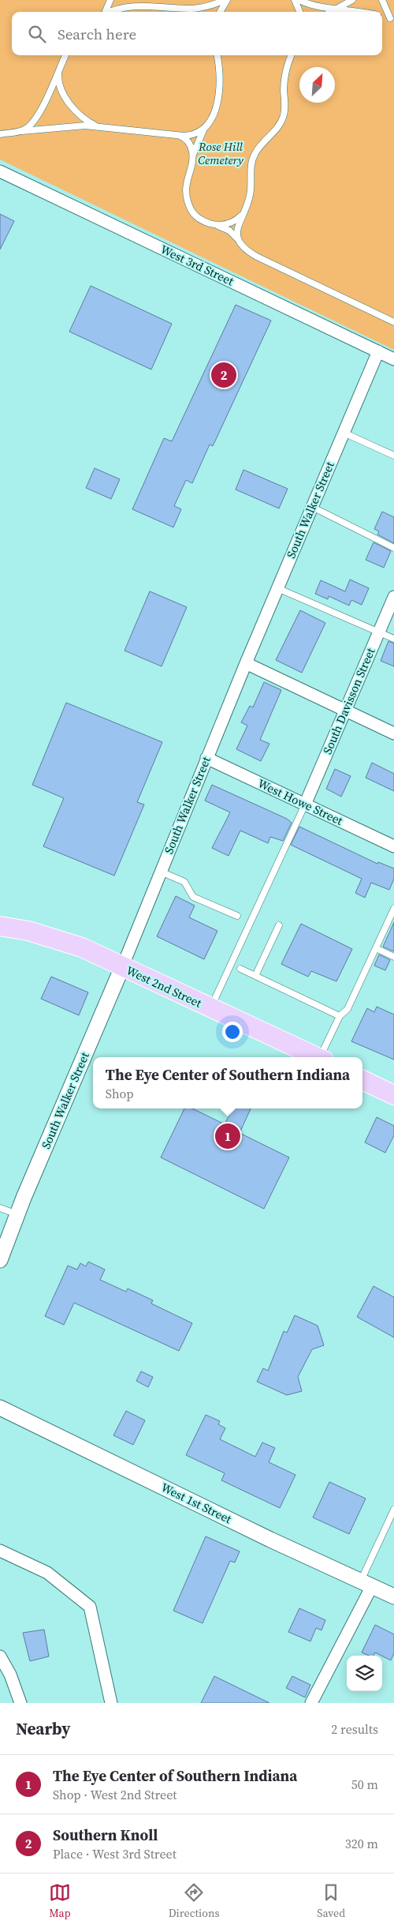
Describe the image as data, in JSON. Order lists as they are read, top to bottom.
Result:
{
  "streets": {
    "main road": ["West 2nd Street"],
    "street": [
      "West 3rd Street",
      "South Walker Street",
      "South Davisson Street",
      "West Howe Street",
      "West 1st Street"
    ]
  },
  "crossings": [
    ["West 3rd Street", "South Walker Street"],
    ["South Walker Street", "West Howe Street"],
    ["South Walker Street", "West 2nd Street"],
    ["South Davisson Street", "West Howe Street"]
  ],
  "parks": ["Rose Hill Cemetery"],
  "north": "top right",
  "page": {
    "search": "Search here",
    "pins": ["2", "1"],
    "popup": ["The Eye Center of Southern Indiana", "Shop"],
    "heading": ["Nearby", "2 results"],
    "list": [
      {
        "mark": "1",
        "name": "The Eye Center of Southern Indiana",
        "note": "Shop · West 2nd Street",
        "value": "50 m"
      },
      {
        "mark": "2",
        "name": "Southern Knoll",
        "note": "Place · West 3rd Street",
        "value": "320 m"
      }
    ],
    "nav": ["Map", "Directions", "Saved"]
  }
}
